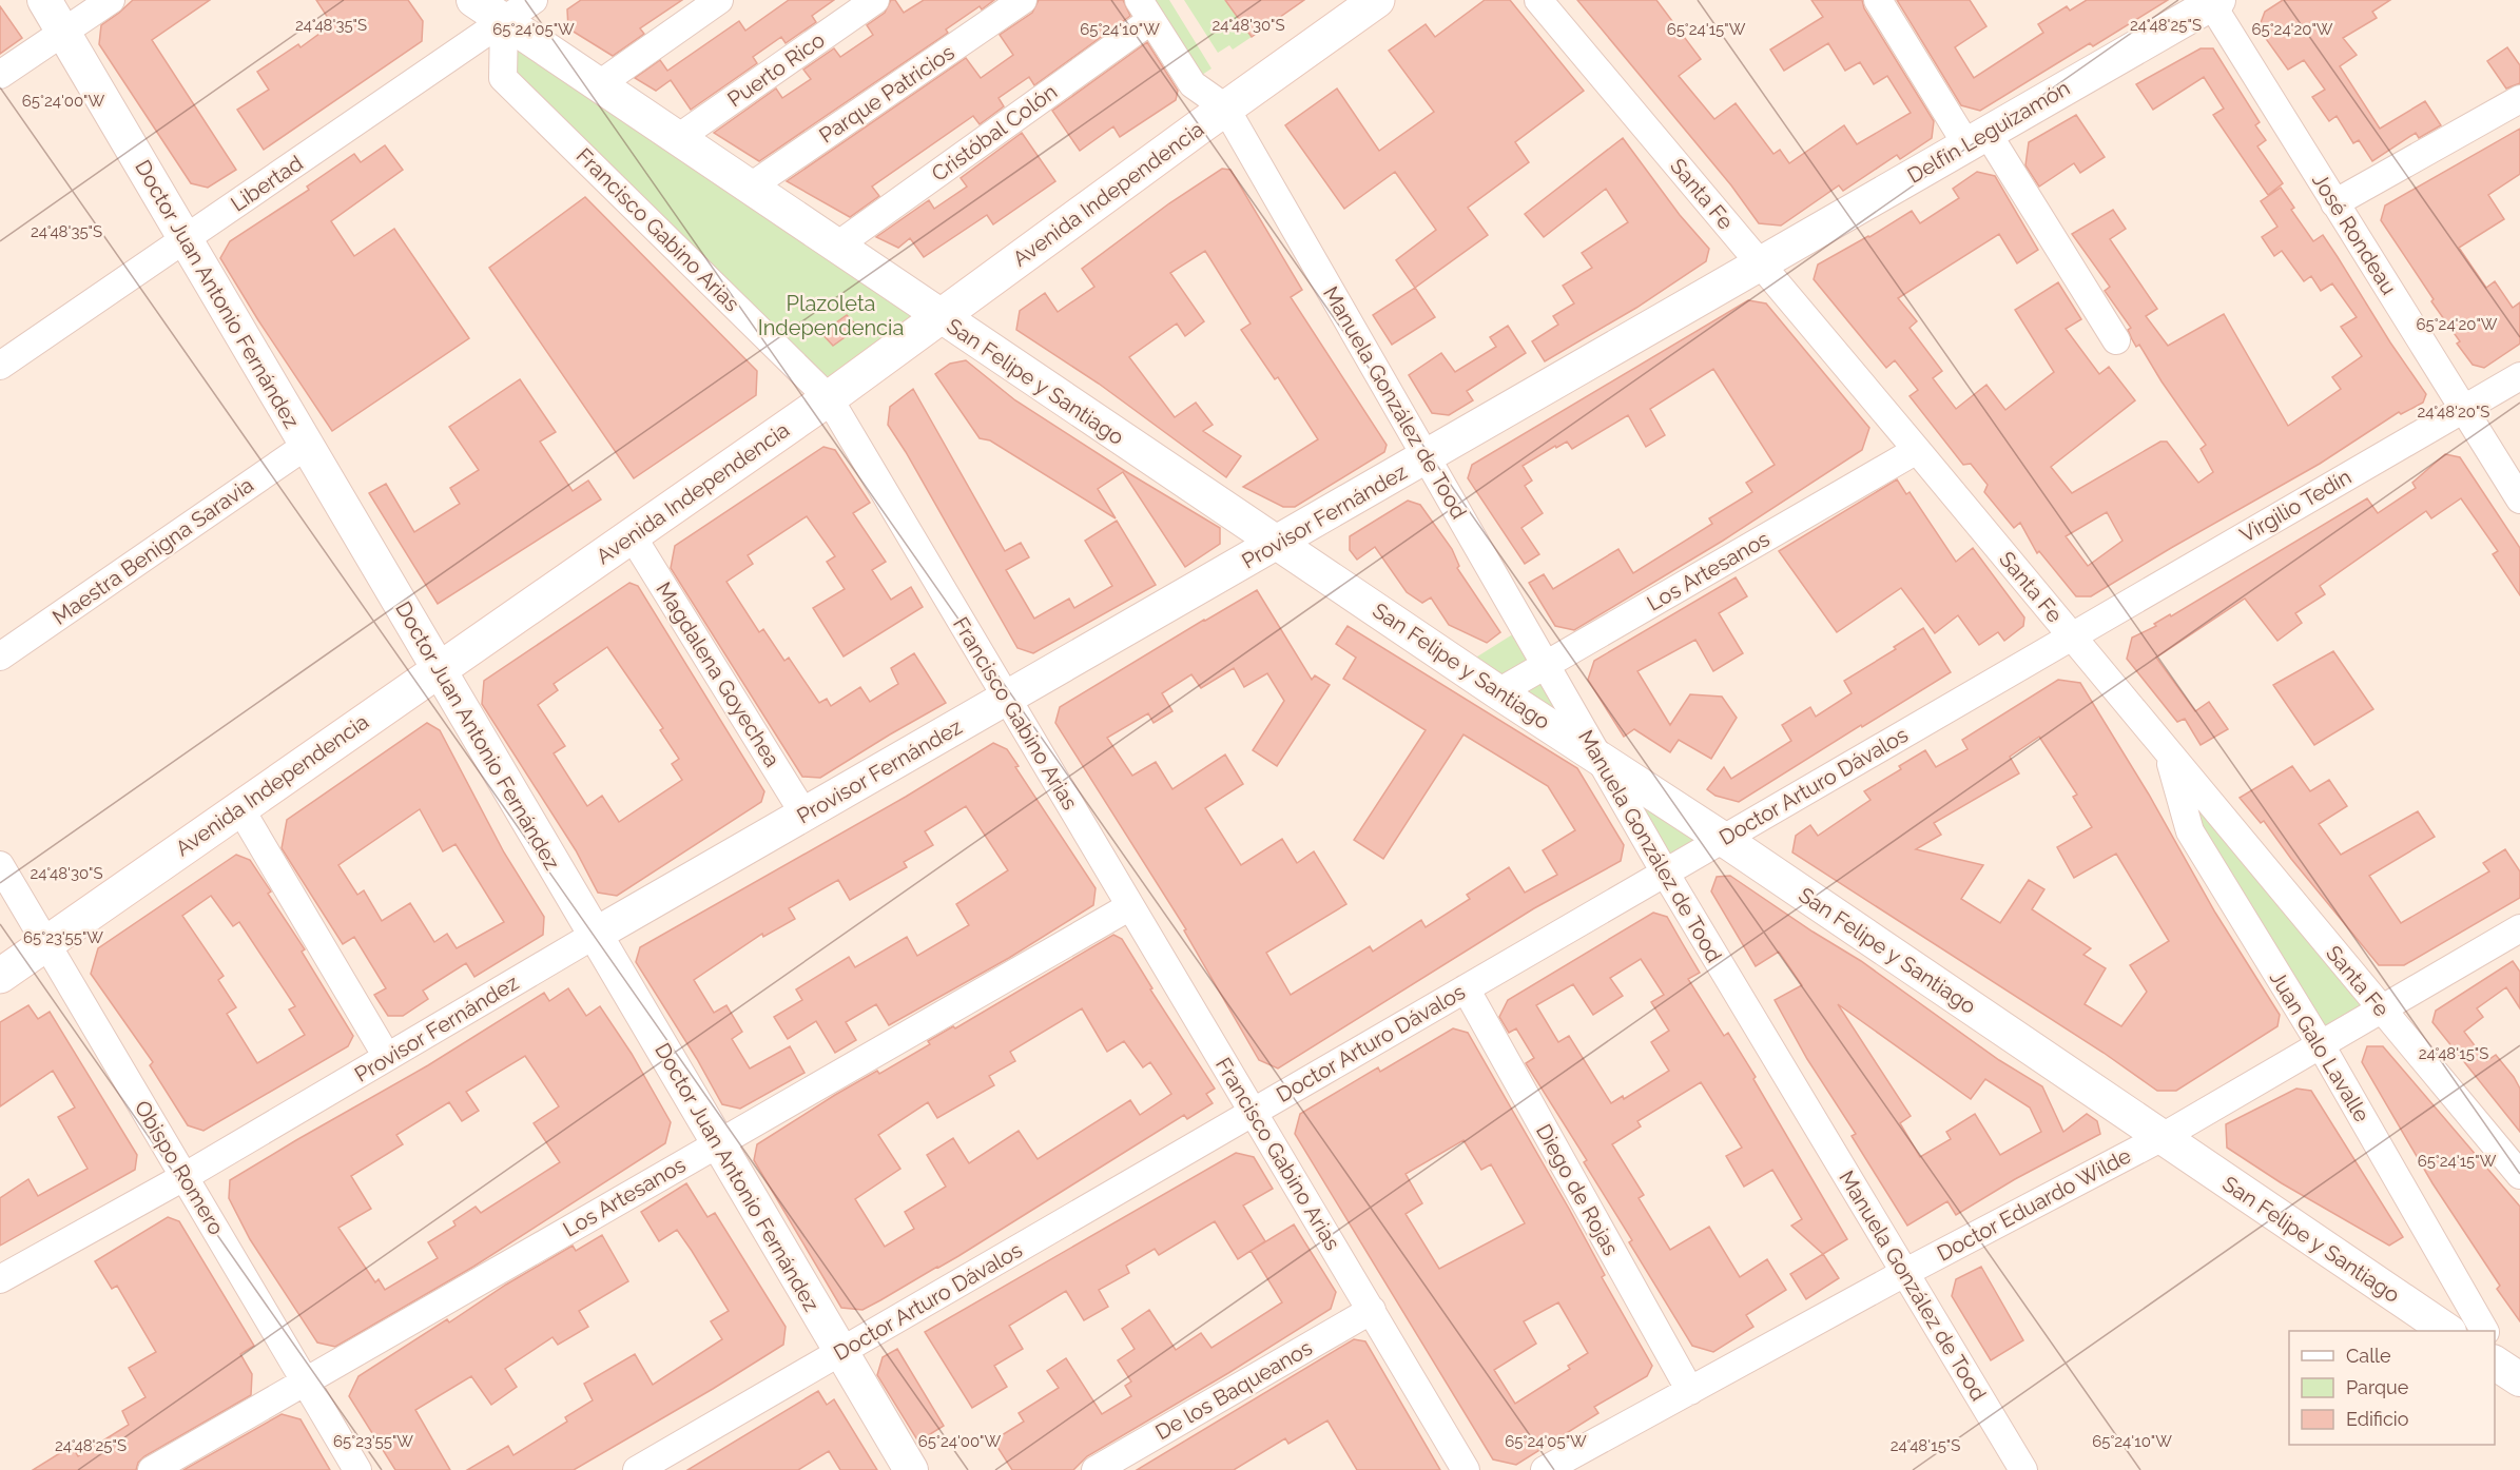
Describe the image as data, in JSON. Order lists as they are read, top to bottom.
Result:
{
  "streets": {
    "main road": ["Avenida Independencia"],
    "street": [
      "Puerto Rico",
      "Parque Patricios",
      "Delfín Leguizamón",
      "Cristóbal Colón",
      "Libertad",
      "Santa Fe",
      "Francisco Gabino Arias",
      "José Rondeau",
      "Doctor Juan Antonio Fernández",
      "San Felipe y Santiago",
      "Manuela González de Tood",
      "Virgilio Tedín",
      "Provisor Fernández",
      "Maestra Benigna Saravia",
      "Los Artesanos",
      "Magdalena Goyechea",
      "Doctor Arturo Dávalos",
      "Juan Galo Lavalle",
      "Obispo Romero",
      "Diego de Rojas",
      "Doctor Eduardo Wilde",
      "De los Baqueanos"
    ]
  },
  "crossings": [
    ["Puerto Rico", "San Felipe y Santiago"],
    ["Parque Patricios", "San Felipe y Santiago"],
    ["Delfín Leguizamón", "Santa Fe"],
    ["Delfín Leguizamón", "José Rondeau"],
    ["Delfín Leguizamón", "Provisor Fernández"],
    ["Cristóbal Colón", "San Felipe y Santiago"],
    ["Cristóbal Colón", "Manuela González de Tood"],
    ["Libertad", "Francisco Gabino Arias"],
    ["Libertad", "Doctor Juan Antonio Fernández"],
    ["Libertad", "San Felipe y Santiago"],
    ["Avenida Independencia", "Francisco Gabino Arias"],
    ["Avenida Independencia", "Doctor Juan Antonio Fernández"],
    ["Avenida Independencia", "San Felipe y Santiago"],
    ["Avenida Independencia", "Manuela González de Tood"],
    ["Avenida Independencia", "Magdalena Goyechea"],
    ["Avenida Independencia", "Obispo Romero"],
    ["Santa Fe", "Virgilio Tedín"],
    ["Santa Fe", "Provisor Fernández"],
    ["Santa Fe", "Los Artesanos"],
    ["Santa Fe", "Doctor Arturo Dávalos"],
    ["Santa Fe", "Juan Galo Lavalle"],
    ["Santa Fe", "Doctor Eduardo Wilde"],
    ["Francisco Gabino Arias", "San Felipe y Santiago"],
    ["Francisco Gabino Arias", "Provisor Fernández"],
    ["Francisco Gabino Arias", "Los Artesanos"],
    ["Francisco Gabino Arias", "Doctor Arturo Dávalos"],
    ["Francisco Gabino Arias", "De los Baqueanos"],
    ["José Rondeau", "Virgilio Tedín"],
    ["Doctor Juan Antonio Fernández", "Provisor Fernández"],
    ["Doctor Juan Antonio Fernández", "Maestra Benigna Saravia"],
    ["Doctor Juan Antonio Fernández", "Los Artesanos"],
    ["Doctor Juan Antonio Fernández", "Doctor Arturo Dávalos"],
    ["San Felipe y Santiago", "Manuela González de Tood"],
    ["San Felipe y Santiago", "Provisor Fernández"],
    ["San Felipe y Santiago", "Los Artesanos"],
    ["San Felipe y Santiago", "Doctor Arturo Dávalos"],
    ["San Felipe y Santiago", "Doctor Eduardo Wilde"],
    ["Manuela González de Tood", "Provisor Fernández"],
    ["Manuela González de Tood", "Los Artesanos"],
    ["Manuela González de Tood", "Doctor Arturo Dávalos"],
    ["Manuela González de Tood", "Doctor Eduardo Wilde"],
    ["Virgilio Tedín", "Doctor Arturo Dávalos"],
    ["Provisor Fernández", "Magdalena Goyechea"],
    ["Provisor Fernández", "Obispo Romero"],
    ["Los Artesanos", "Obispo Romero"],
    ["Doctor Arturo Dávalos", "Diego de Rojas"],
    ["Juan Galo Lavalle", "Doctor Eduardo Wilde"],
    ["Diego de Rojas", "Doctor Eduardo Wilde"]
  ],
  "parks": ["Plazoleta Independencia"],
  "legend": ["Calle", "Parque", "Edificio"],
  "coordinates": [
    "24°48'35\"S",
    "24°48'30\"S",
    "24°48'25\"S",
    "65°24'05\"W",
    "65°24'10\"W",
    "65°24'15\"W",
    "65°24'20\"W",
    "65°24'00\"W",
    "24°48'20\"S",
    "65°23'55\"W",
    "24°48'15\"S"
  ]
}
